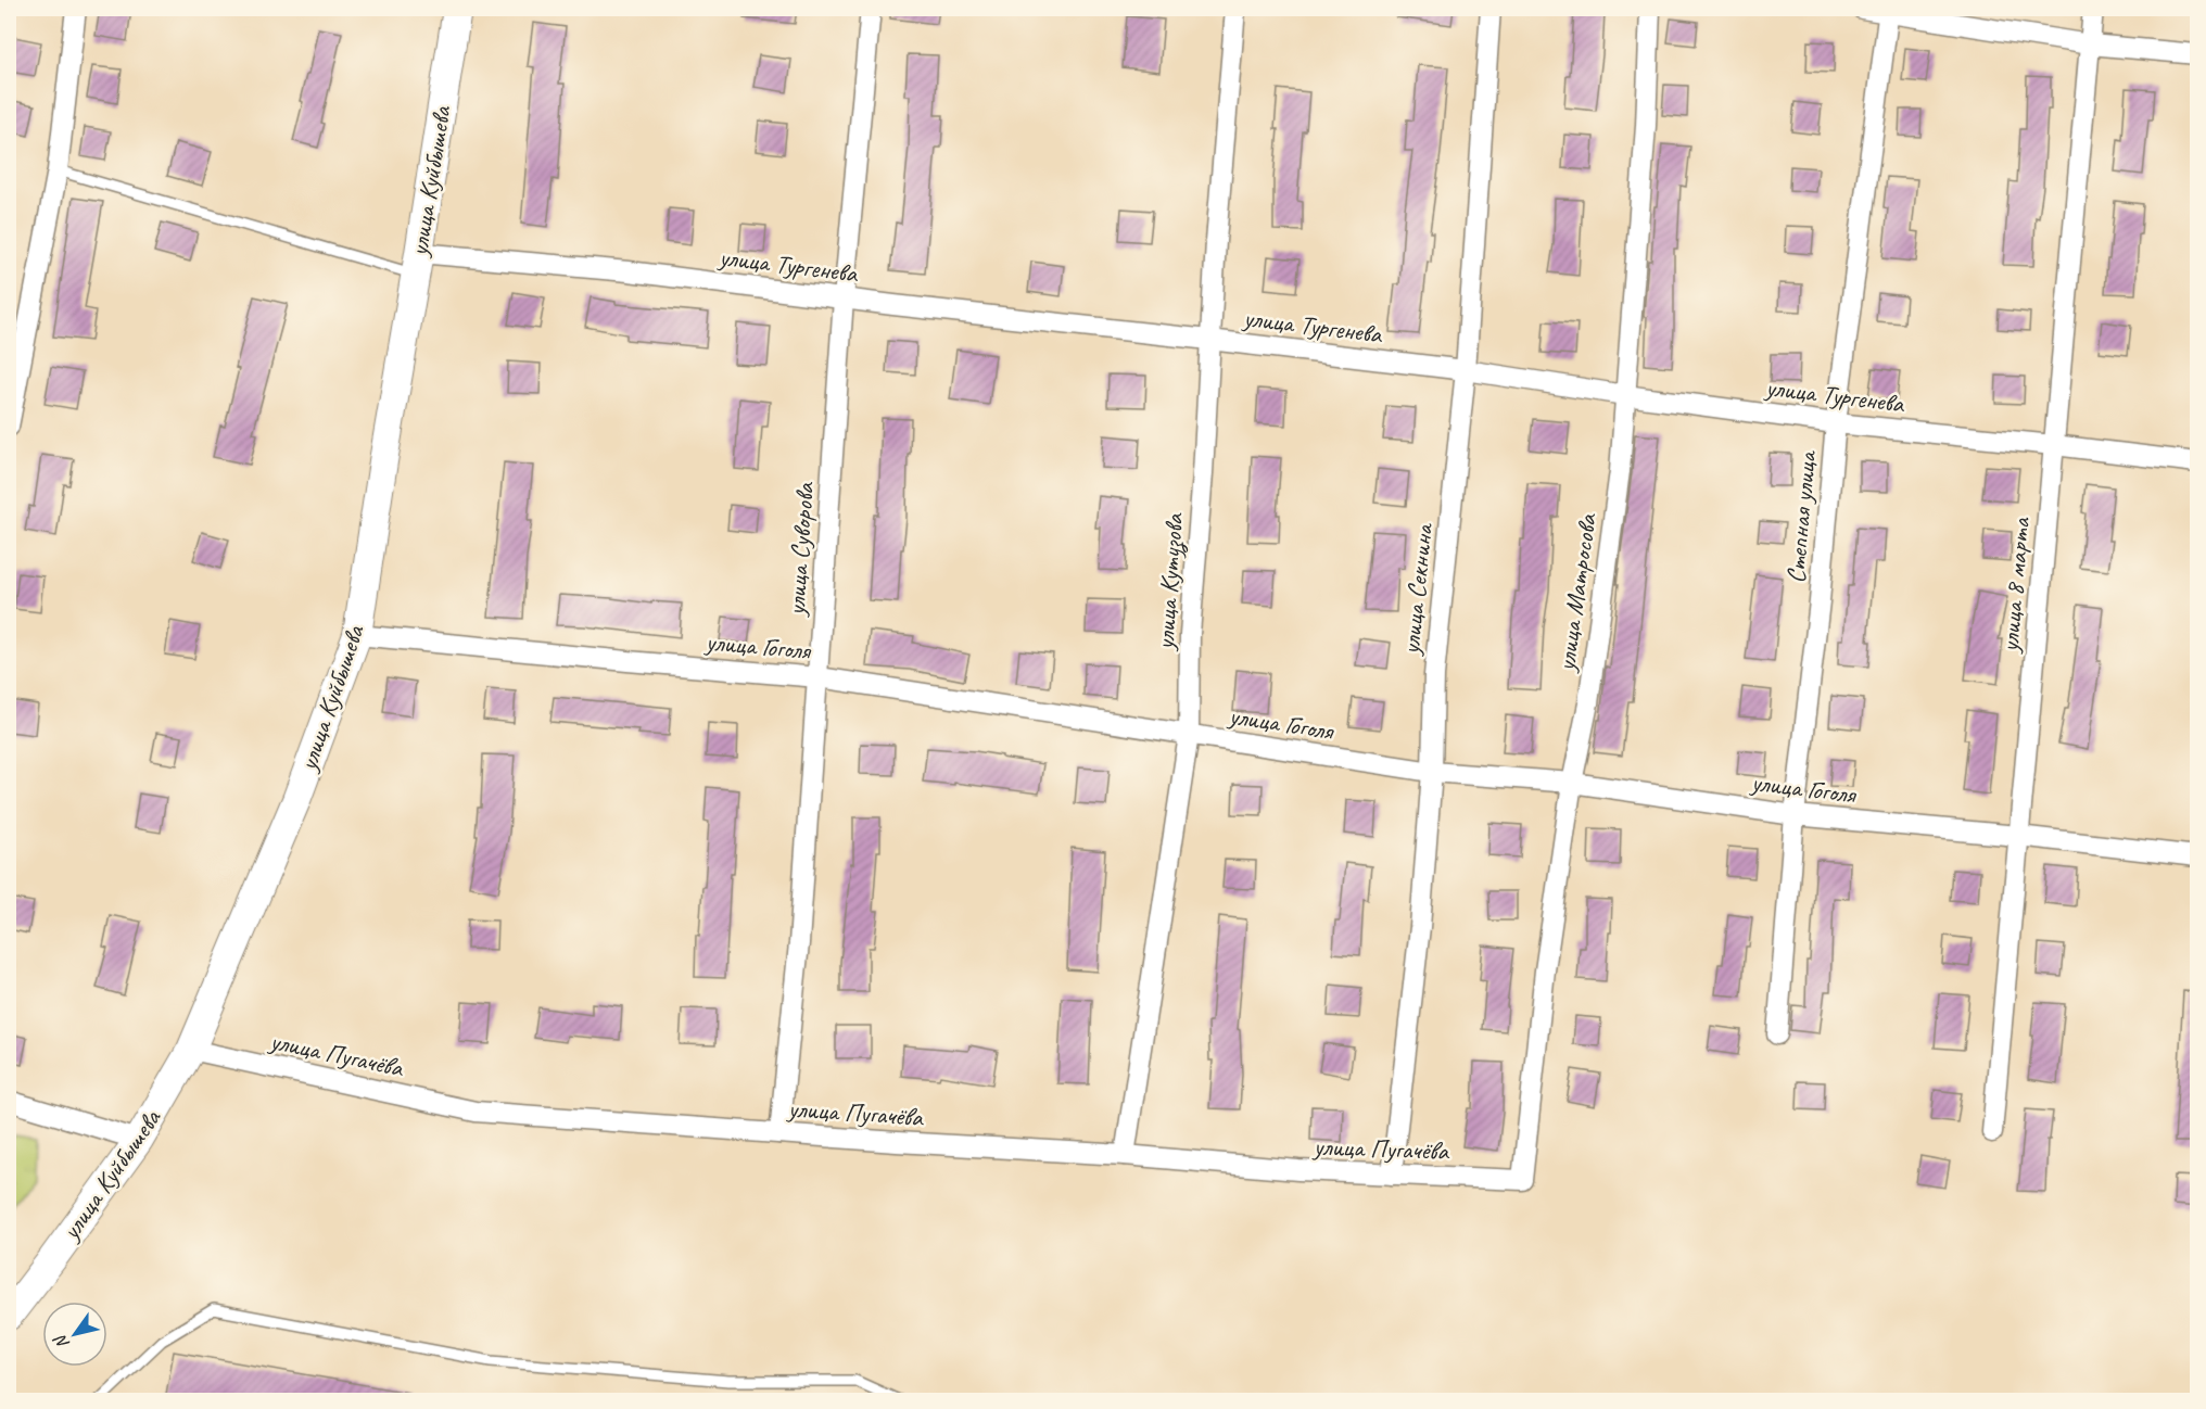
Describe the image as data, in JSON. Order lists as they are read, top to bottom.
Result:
{
  "streets": {
    "main road": ["улица Куйбышева"],
    "street": [
      "улица Тургенева",
      "Степная улица",
      "улица Суворова",
      "улица Кутузова",
      "улица 8 марта",
      "улица Секнина",
      "улица Матросова",
      "улица Гоголя",
      "улица Пугачёва"
    ]
  },
  "crossings": [
    ["улица Куйбышева", "улица Тургенева"],
    ["улица Куйбышева", "улица Гоголя"],
    ["улица Куйбышева", "улица Пугачёва"],
    ["улица Тургенева", "Степная улица"],
    ["улица Тургенева", "улица Суворова"],
    ["улица Тургенева", "улица Кутузова"],
    ["улица Тургенева", "улица 8 марта"],
    ["улица Тургенева", "улица Секнина"],
    ["улица Тургенева", "улица Матросова"],
    ["Степная улица", "улица Гоголя"],
    ["улица Суворова", "улица Гоголя"],
    ["улица Суворова", "улица Пугачёва"],
    ["улица Кутузова", "улица Гоголя"],
    ["улица Кутузова", "улица Пугачёва"],
    ["улица 8 марта", "улица Гоголя"],
    ["улица Секнина", "улица Гоголя"],
    ["улица Секнина", "улица Пугачёва"],
    ["улица Матросова", "улица Гоголя"],
    ["улица Матросова", "улица Пугачёва"]
  ],
  "north": "bottom left"
}
